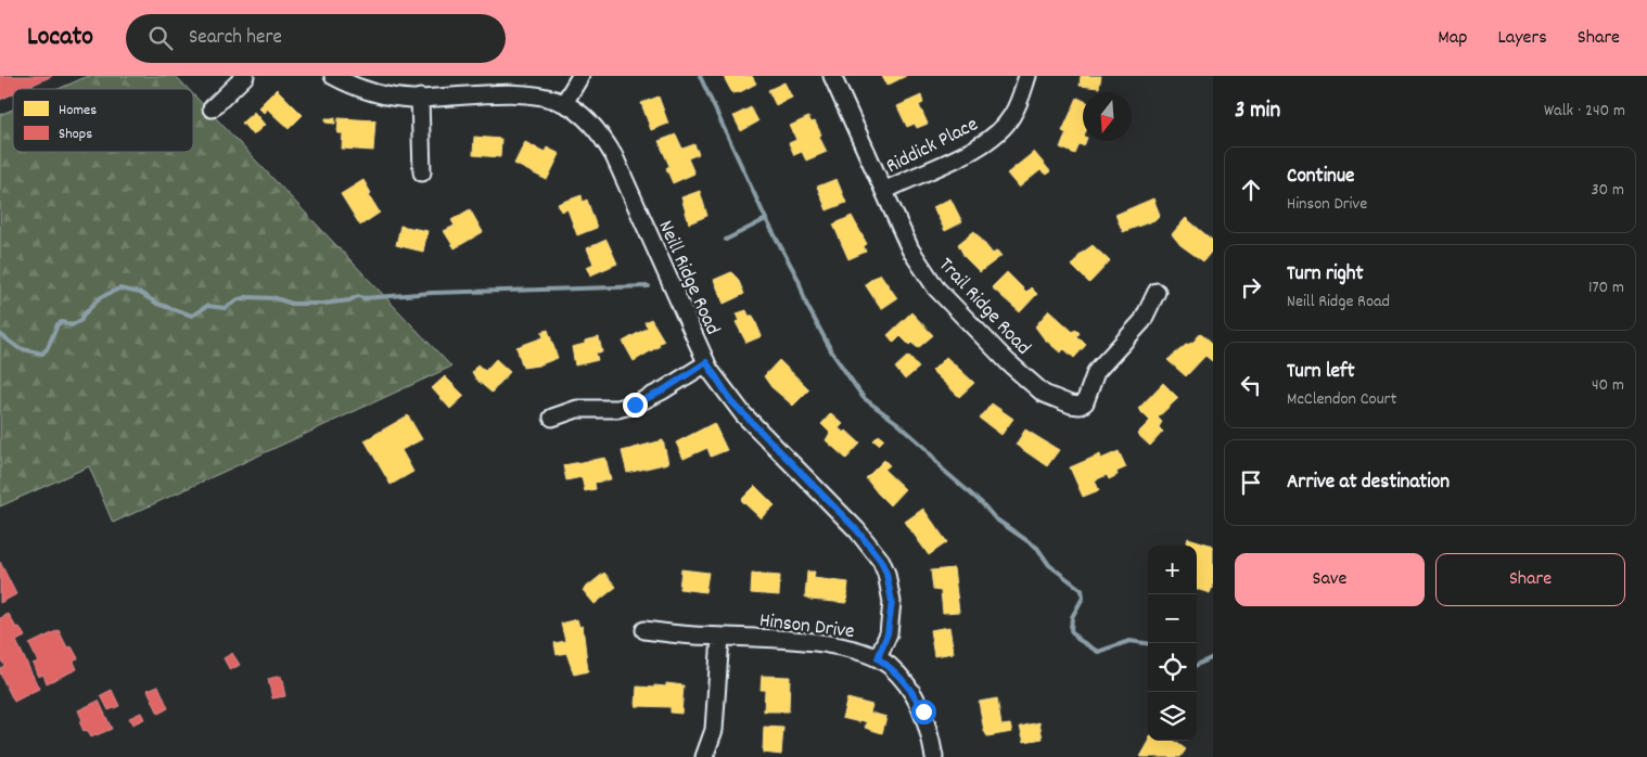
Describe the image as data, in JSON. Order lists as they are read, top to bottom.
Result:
{
  "streets": {
    "street": [
      "Riddick Place",
      "Neill Ridge Road",
      "Trail Ridge Road",
      "Hinson Drive"
    ]
  },
  "crossings": [
    ["Riddick Place", "Trail Ridge Road"],
    ["Neill Ridge Road", "Hinson Drive"]
  ],
  "legend": ["Homes", "Shops"],
  "north": "bottom",
  "page": {
    "header": "Locato",
    "search": "Search here",
    "nav": ["Map", "Layers", "Share"],
    "heading": ["3 min", "Walk · 240 m"],
    "list": [
      ["Continue", "Hinson Drive", "30 m"],
      ["Turn right", "Neill Ridge Road", "170 m"],
      ["Turn left", "McClendon Court", "40 m"],
      "Arrive at destination"
    ],
    "buttons": ["Save", "Share"],
    "map_buttons": ["+", "−"]
  }
}
